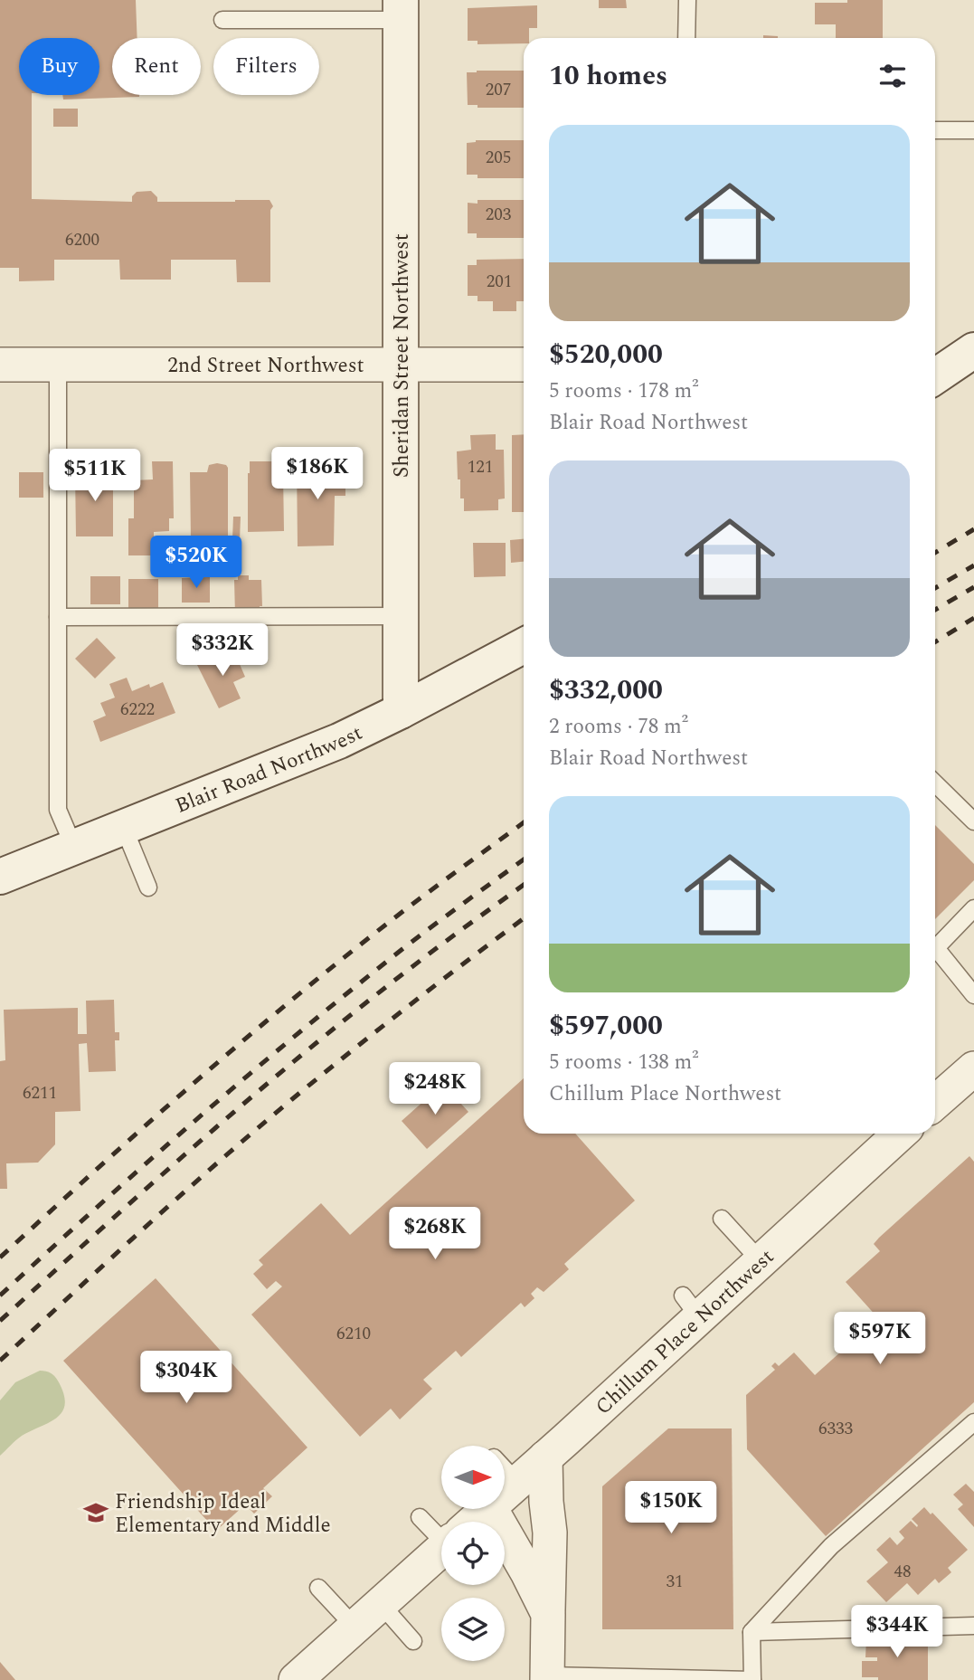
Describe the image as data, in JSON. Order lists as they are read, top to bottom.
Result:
{
  "streets": {
    "street": [
      "Sheridan Street Northwest",
      "2nd Street Northwest",
      "Blair Road Northwest",
      "Chillum Place Northwest"
    ]
  },
  "crossings": [
    ["Sheridan Street Northwest", "2nd Street Northwest"],
    ["Sheridan Street Northwest", "Blair Road Northwest"]
  ],
  "places": {
    "school or university": ["Friendship Ideal Elementary and Middle"]
  },
  "house_numbers": [
    "207",
    "205",
    "203",
    "6200",
    "201",
    "121",
    "6222",
    "6211",
    "6210",
    "6333",
    "48",
    "31"
  ],
  "north": "right",
  "page": {
    "chip": ["Buy", "Rent", "Filters"],
    "heading": "10 homes",
    "list": [
      {
        "name": "$520,000",
        "note": "5 rooms · 178 m² · Blair Road Northwest"
      },
      {
        "name": "$332,000",
        "note": "2 rooms · 78 m² · Blair Road Northwest"
      },
      {
        "name": "$597,000",
        "note": "5 rooms · 138 m² · Chillum Place Northwest"
      }
    ],
    "price": [
      "$186K",
      "$511K",
      "$520K",
      "$332K",
      "$248K",
      "$268K",
      "$597K",
      "$304K",
      "$150K",
      "$344K"
    ]
  }
}
